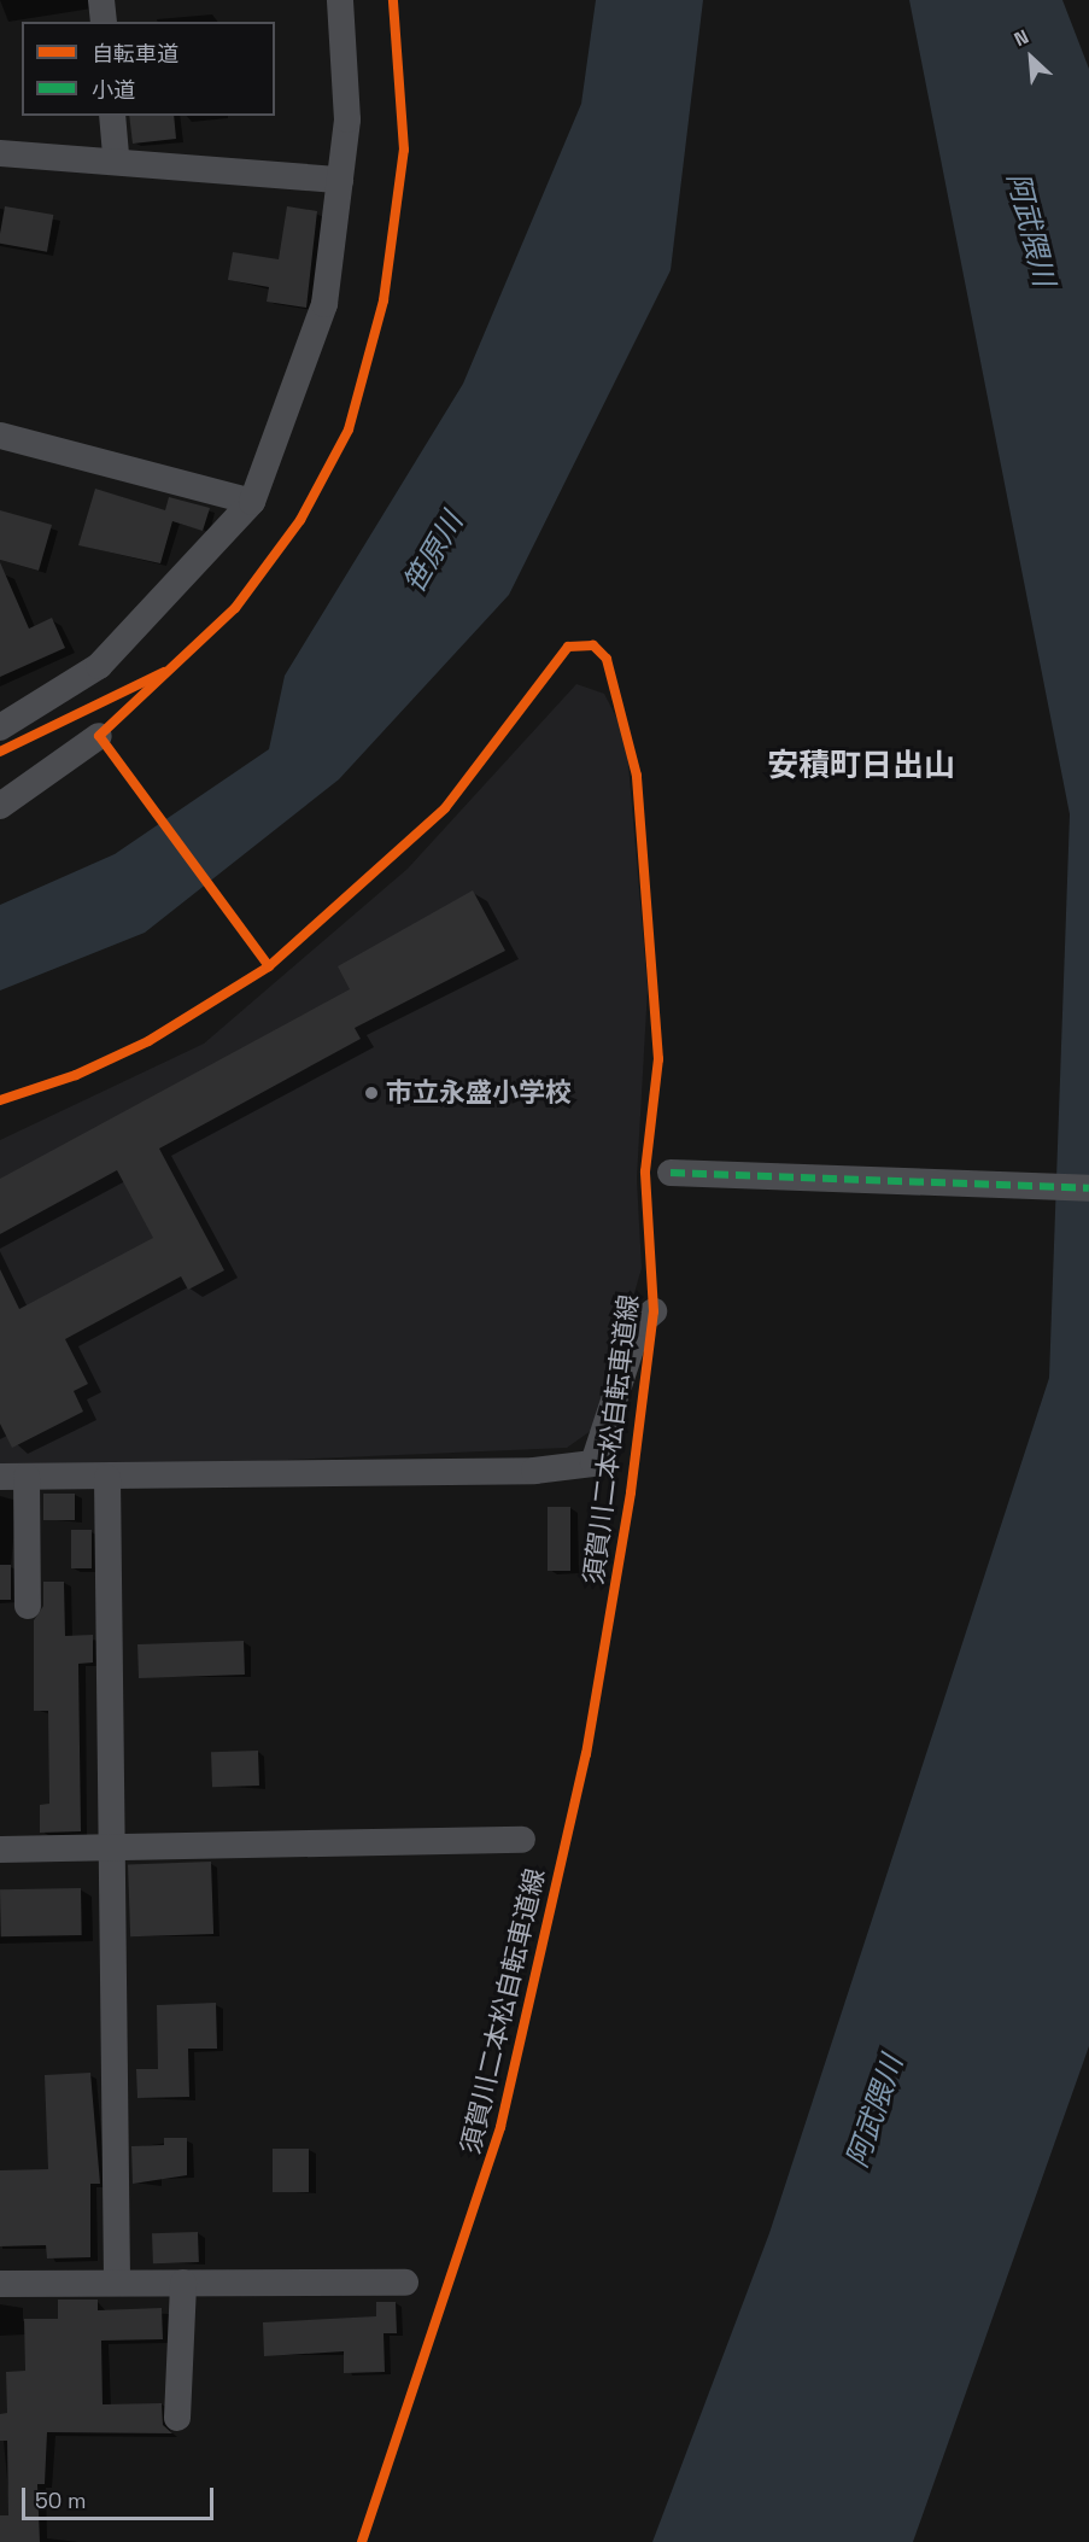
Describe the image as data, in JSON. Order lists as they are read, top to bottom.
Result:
{
  "streets": {
    "cycle path": ["須賀川二本松自転車道線"]
  },
  "districts": ["安積町日出山"],
  "water": ["阿武隈川", "笹原川"],
  "places": ["市立永盛小学校"],
  "legend": ["自転車道", "小道"],
  "scale_bar": "50 m",
  "north": "top left"
}
